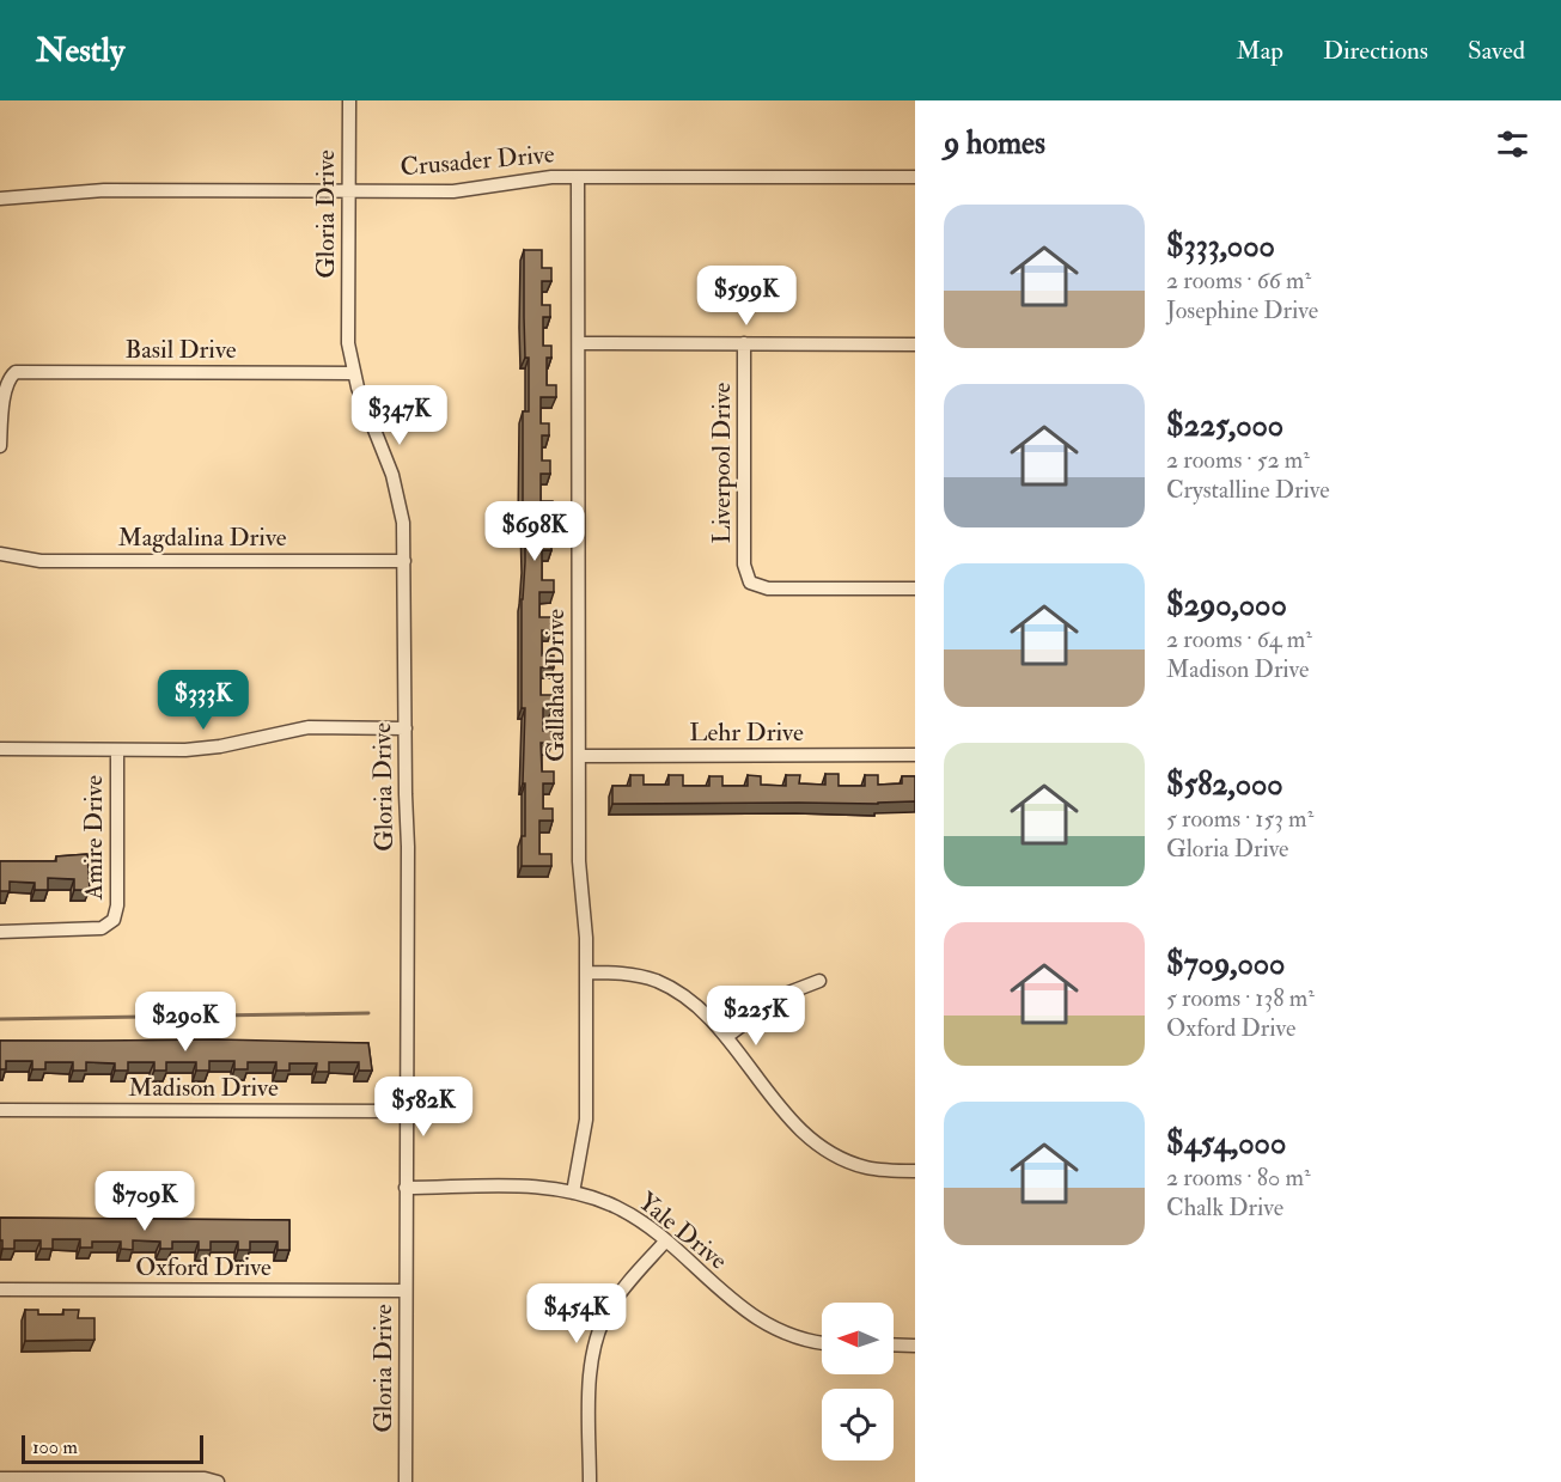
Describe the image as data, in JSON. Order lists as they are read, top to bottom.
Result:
{
  "streets": {
    "street": [
      "Crusader Drive",
      "Gloria Drive",
      "Basil Drive",
      "Liverpool Drive",
      "Magdalina Drive",
      "Gallahad Drive",
      "Lehr Drive",
      "Amire Drive",
      "Madison Drive",
      "Yale Drive",
      "Oxford Drive"
    ]
  },
  "crossings": [
    ["Crusader Drive", "Gloria Drive"],
    ["Crusader Drive", "Gallahad Drive"],
    ["Gloria Drive", "Basil Drive"],
    ["Gloria Drive", "Magdalina Drive"],
    ["Gloria Drive", "Madison Drive"],
    ["Gloria Drive", "Yale Drive"],
    ["Gloria Drive", "Oxford Drive"],
    ["Gallahad Drive", "Lehr Drive"],
    ["Gallahad Drive", "Yale Drive"]
  ],
  "scale_bar": "100 m",
  "north": "left",
  "page": {
    "header": "Nestly",
    "nav": ["Map", "Directions", "Saved"],
    "heading": "9 homes",
    "list": [
      {
        "name": "$333,000",
        "note": "2 rooms · 66 m² · Josephine Drive"
      },
      {
        "name": "$225,000",
        "note": "2 rooms · 52 m² · Crystalline Drive"
      },
      {
        "name": "$290,000",
        "note": "2 rooms · 64 m² · Madison Drive"
      },
      {
        "name": "$582,000",
        "note": "5 rooms · 153 m² · Gloria Drive"
      },
      {
        "name": "$709,000",
        "note": "5 rooms · 138 m² · Oxford Drive"
      },
      {
        "name": "$454,000",
        "note": "2 rooms · 80 m² · Chalk Drive"
      }
    ],
    "price": [
      "$599K",
      "$347K",
      "$698K",
      "$333K",
      "$225K",
      "$290K",
      "$582K",
      "$709K",
      "$454K"
    ],
    "scale": "100 m"
  }
}
